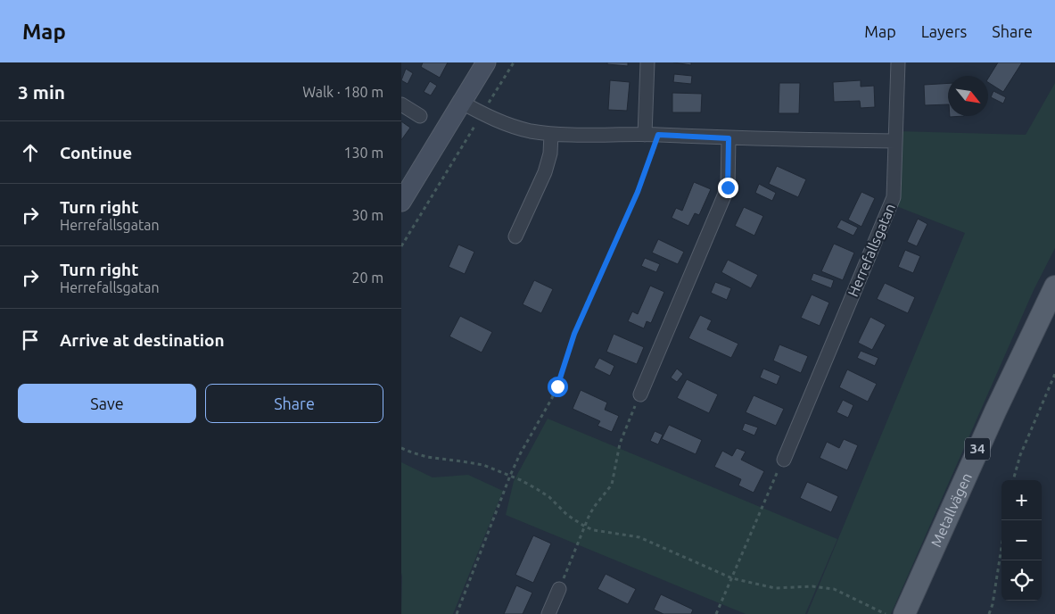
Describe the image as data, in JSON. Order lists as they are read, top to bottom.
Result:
{
  "streets": {
    "main road": ["34", "Metallvägen"],
    "street": ["Herrefallsgatan"]
  },
  "north": "bottom right",
  "page": {
    "header": "Map",
    "nav": ["Map", "Layers", "Share"],
    "heading": ["3 min", "Walk · 180 m"],
    "list": [
      ["Continue", "130 m"],
      ["Turn right", "Herrefallsgatan", "30 m"],
      ["Turn right", "Herrefallsgatan", "20 m"],
      "Arrive at destination"
    ],
    "buttons": ["Save", "Share"],
    "map_buttons": ["+", "−"]
  }
}
